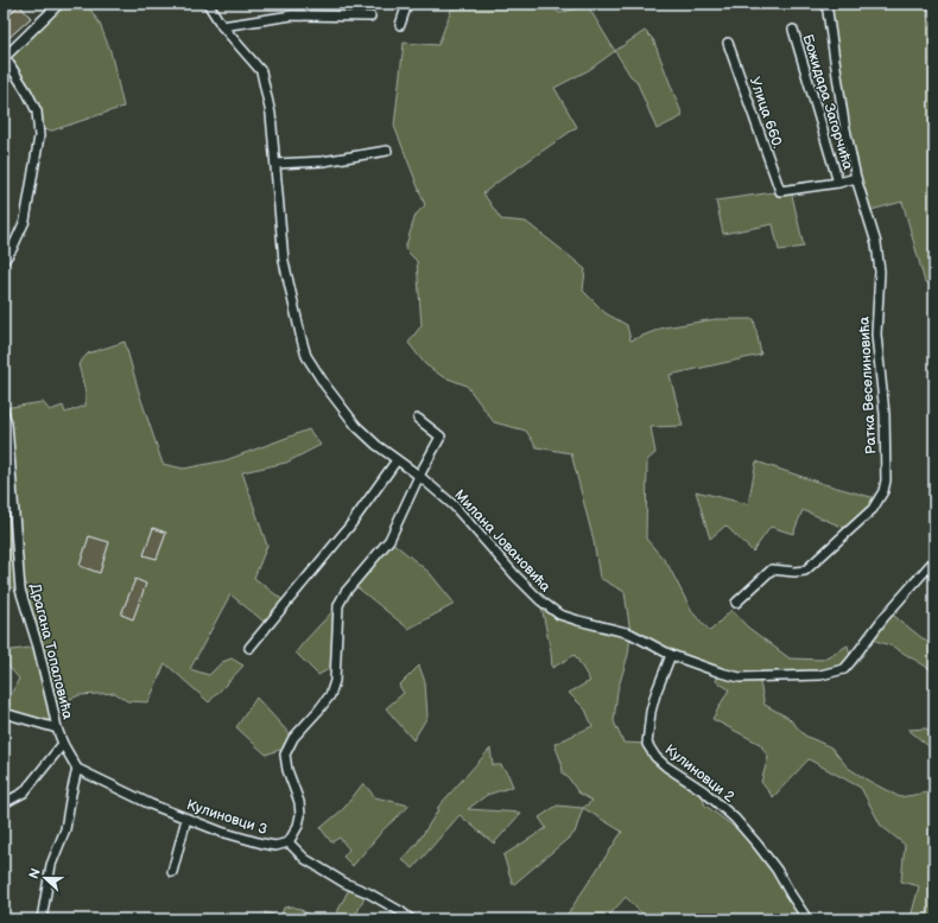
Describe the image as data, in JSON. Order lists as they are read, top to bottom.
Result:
{
  "streets": {
    "street": [
      "Божидара Загорчића",
      "Улица 660.",
      "Ратка Веселиновића",
      "Милана Јовановића",
      "Драгана Топаловића",
      "Кулиновци 2",
      "Кулиновци 3"
    ]
  },
  "crossings": [
    ["Божидара Загорчића", "Улица 660."],
    ["Милана Јовановића", "Кулиновци 2"],
    ["Драгана Топаловића", "Кулиновци 3"]
  ],
  "north": "left"
}
